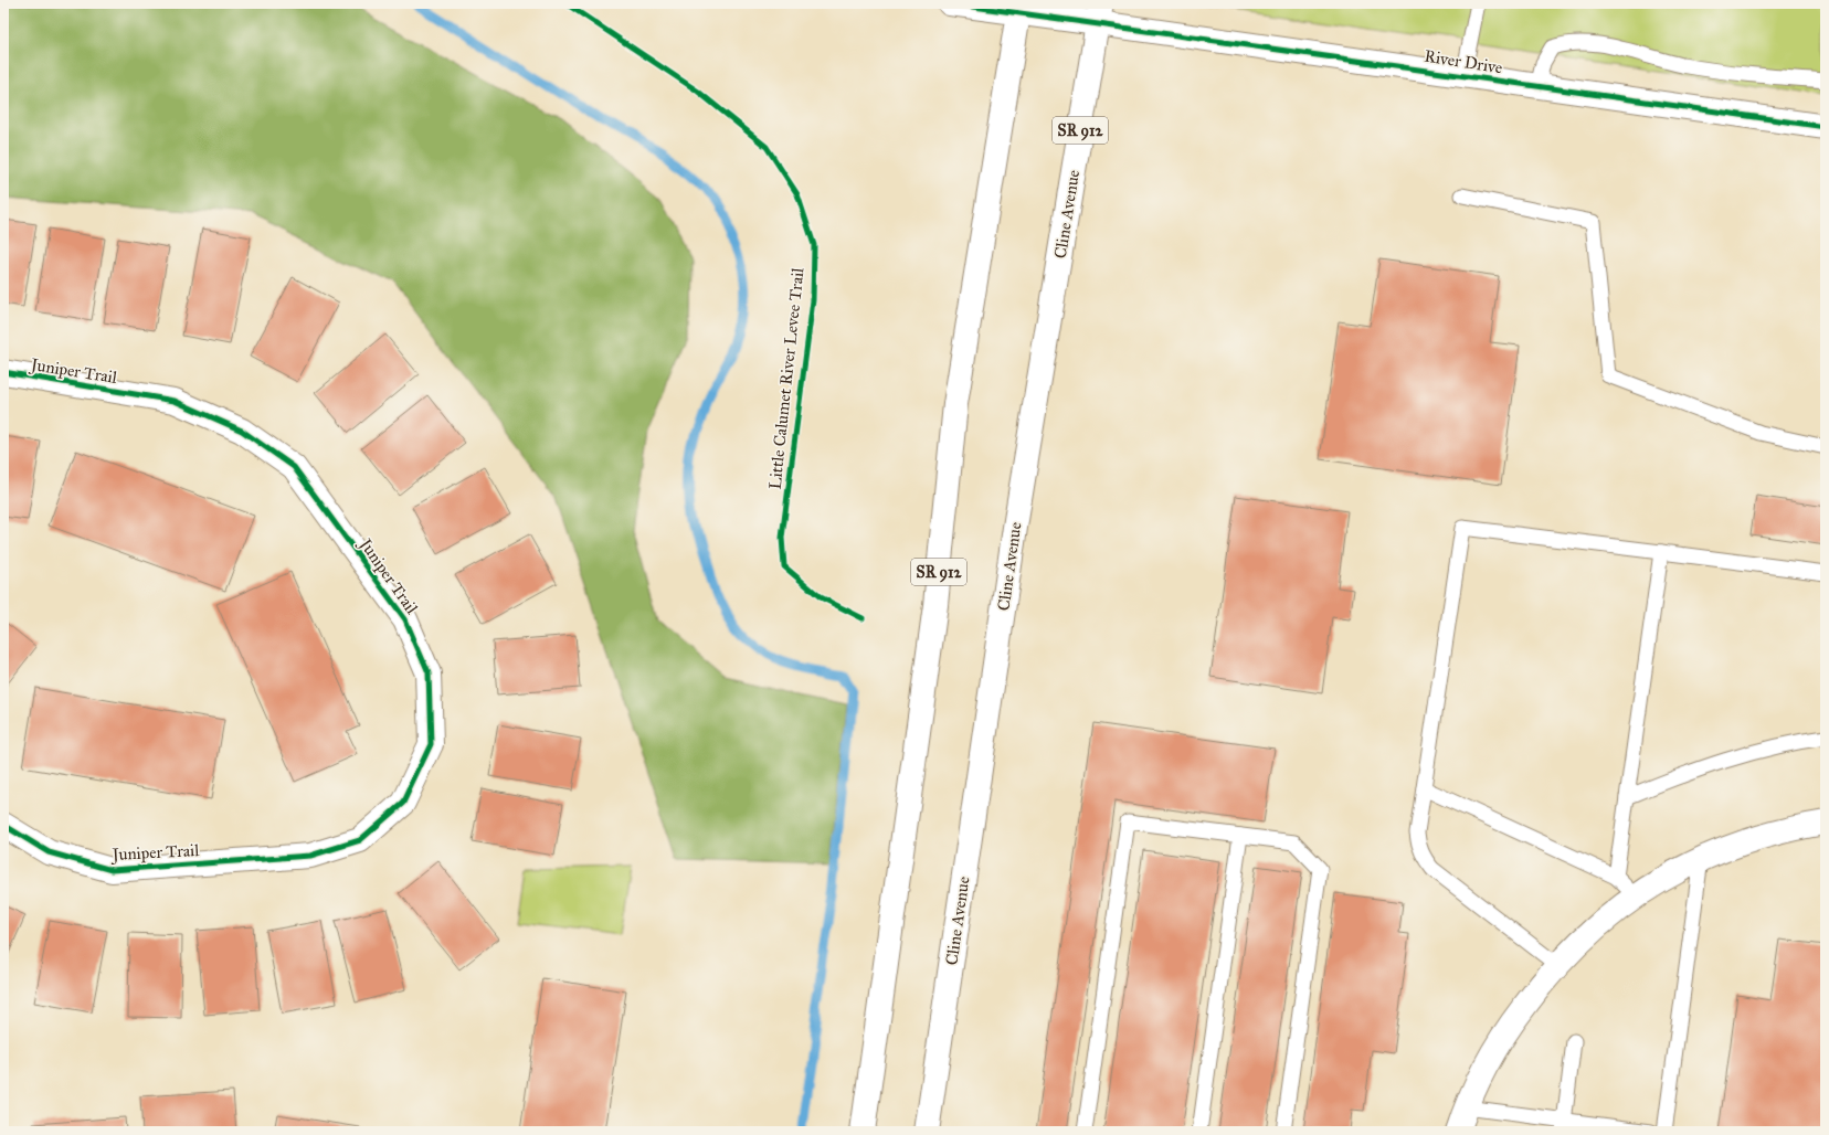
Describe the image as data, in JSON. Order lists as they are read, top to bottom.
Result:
{
  "streets": {
    "street": [
      "River Drive",
      "SR 912",
      "Cline Avenue",
      "Juniper Trail"
    ],
    "cycle path": ["Little Calumet River Levee Trail"]
  },
  "crossings": [
    ["River Drive", "SR 912"],
    ["River Drive", "Cline Avenue"]
  ]
}
